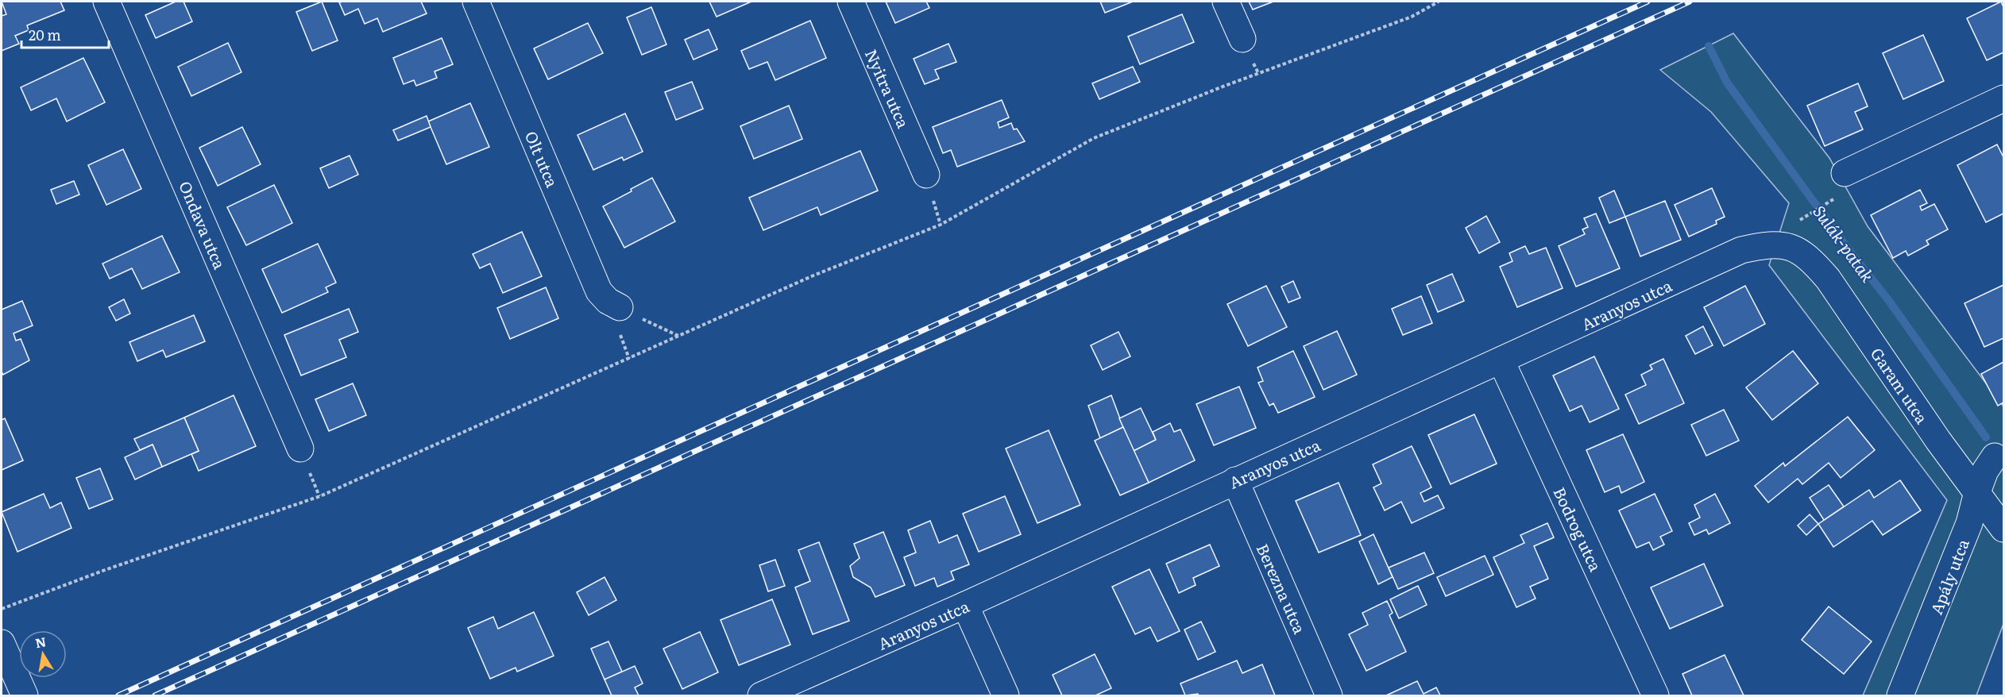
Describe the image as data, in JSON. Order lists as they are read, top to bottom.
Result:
{
  "streets": {
    "street": [
      "Nyitra utca",
      "Olt utca",
      "Ondava utca",
      "Aranyos utca",
      "Garam utca",
      "Bodrog utca",
      "Apály utca",
      "Berezna utca"
    ]
  },
  "crossings": [
    ["Aranyos utca", "Garam utca"],
    ["Aranyos utca", "Bodrog utca"],
    ["Aranyos utca", "Berezna utca"],
    ["Garam utca", "Apály utca"]
  ],
  "water": ["Sulák-patak"],
  "scale_bar": "20 m",
  "north": "top"
}
